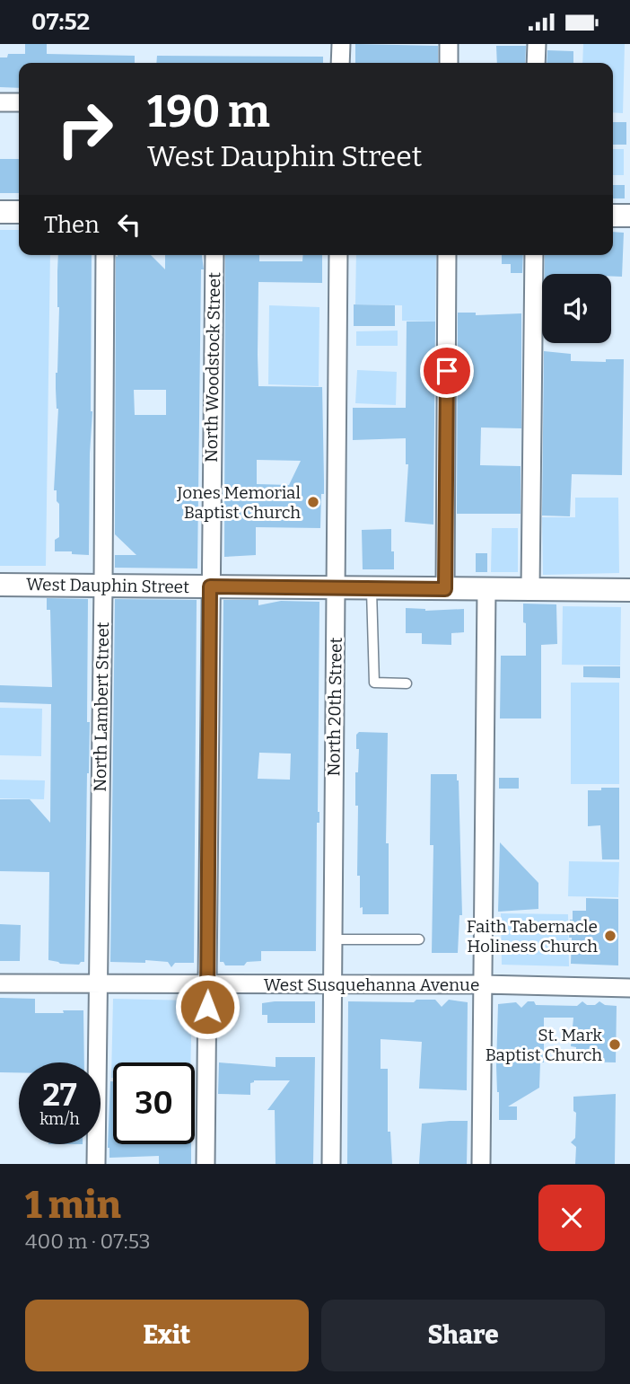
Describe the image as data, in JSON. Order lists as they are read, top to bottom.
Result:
{
  "streets": {
    "street": [
      "North Woodstock Street",
      "West Dauphin Street",
      "North Lambert Street",
      "North 20th Street",
      "West Susquehanna Avenue"
    ]
  },
  "crossings": [
    ["North Woodstock Street", "West Dauphin Street"],
    ["North Woodstock Street", "West Susquehanna Avenue"],
    ["West Dauphin Street", "North Lambert Street"],
    ["West Dauphin Street", "North 20th Street"],
    ["North Lambert Street", "West Susquehanna Avenue"],
    ["North 20th Street", "West Susquehanna Avenue"]
  ],
  "places": ["Jones Memorial Baptist Church", "Faith Tabernacle Holiness Church", "St. Mark Baptist Church"],
  "page": {
    "status": "07:52",
    "turn": ["190 m", "West Dauphin Street"],
    "then": "Then",
    "speed": "27 km/h",
    "limit": "30",
    "heading": ["1 min", "400 m · 07:53"],
    "buttons": ["Exit", "Share"]
  }
}
